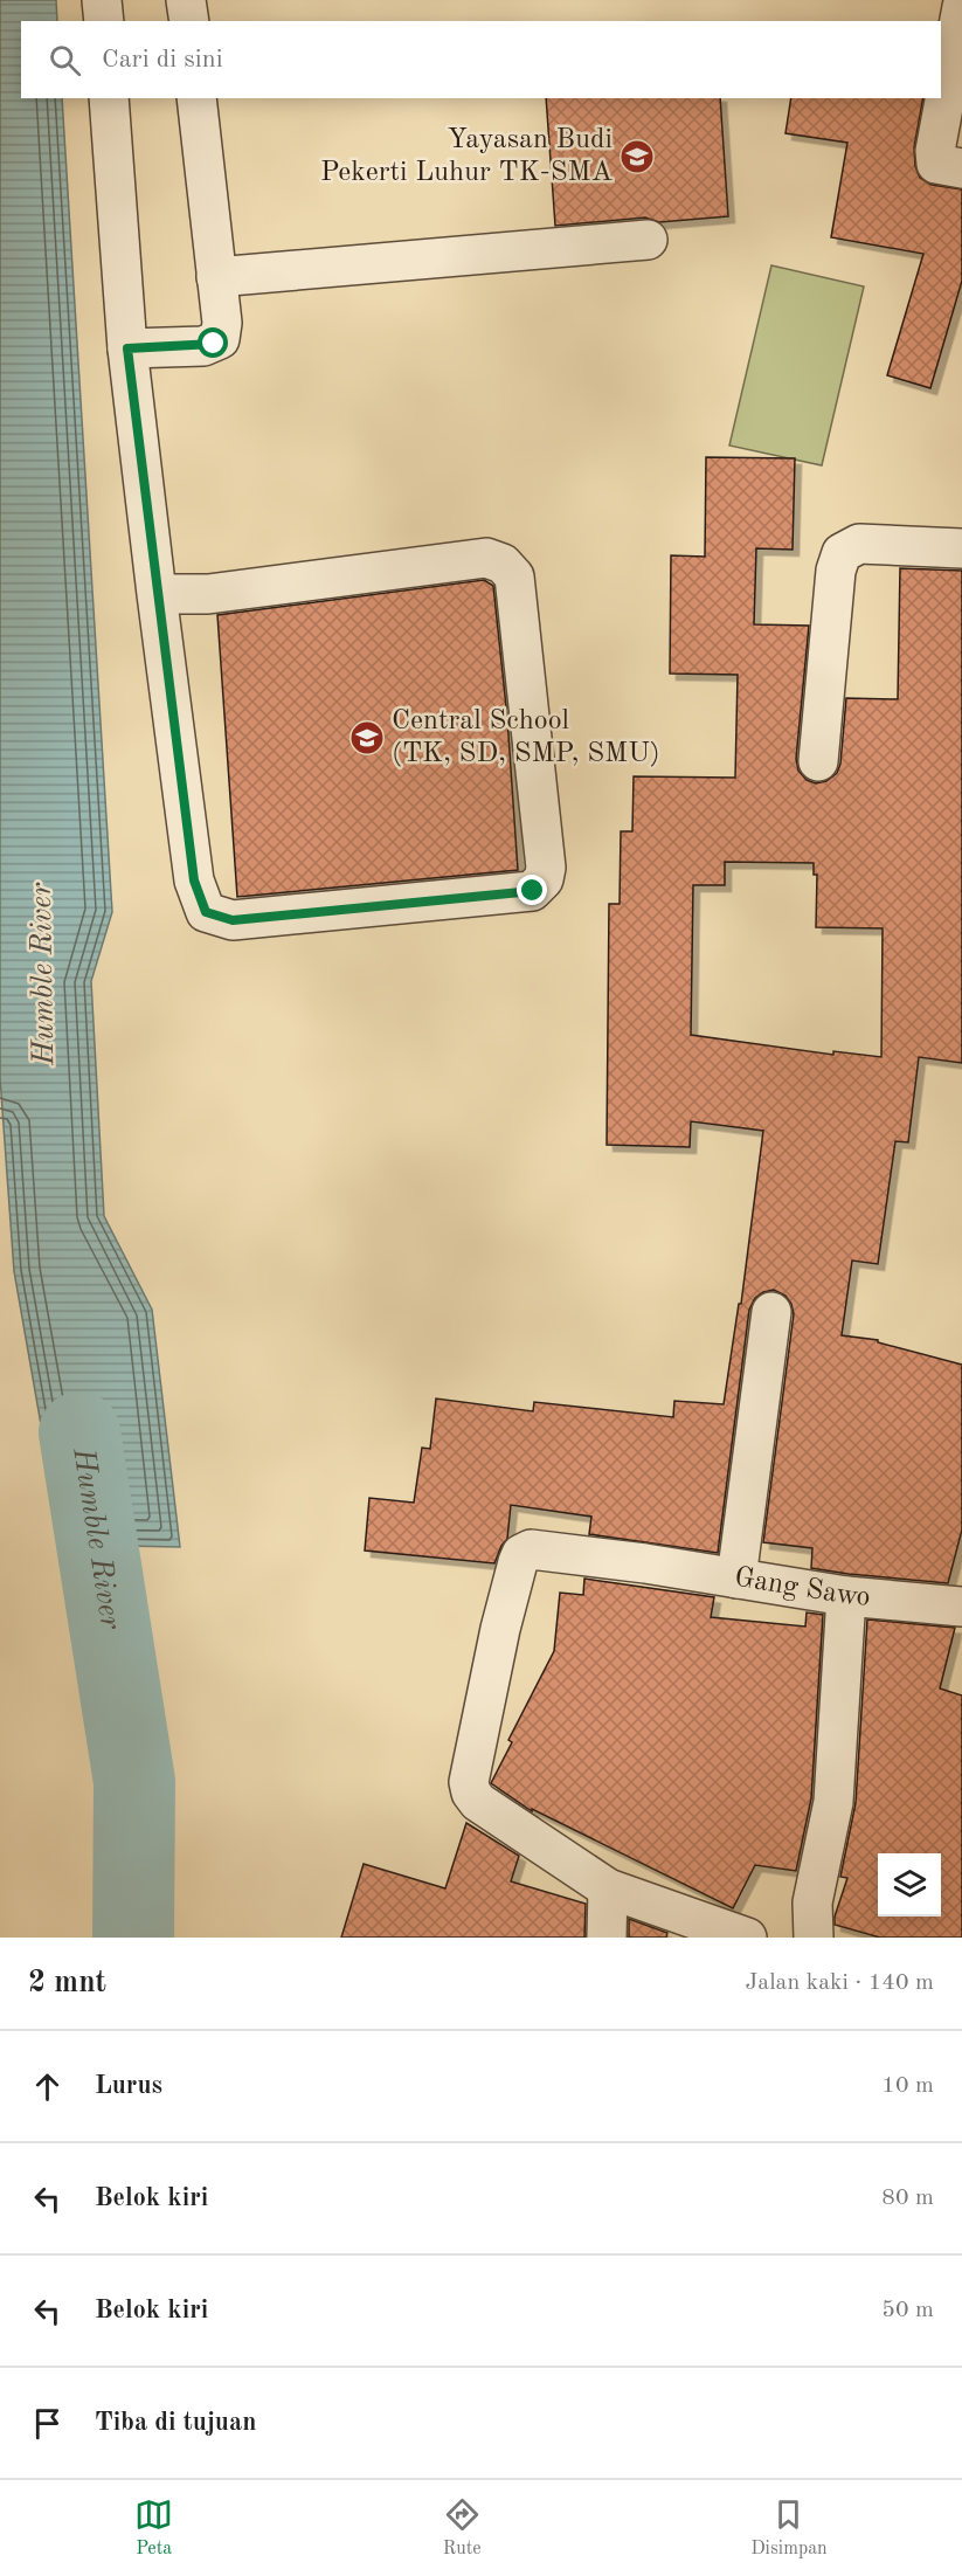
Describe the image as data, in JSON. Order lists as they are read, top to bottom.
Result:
{
  "streets": {
    "street": ["Gang Sawo"]
  },
  "water": ["Humble River"],
  "places": {
    "school or university": ["Yayasan Budi Pekerti Luhur TK-SMA", "Central School (TK, SD, SMP, SMU)"]
  },
  "page": {
    "search": "Cari di sini",
    "heading": ["2 mnt", "Jalan kaki · 140 m"],
    "list": [
      ["Lurus", "10 m"],
      ["Belok kiri", "80 m"],
      ["Belok kiri", "50 m"],
      "Tiba di tujuan"
    ],
    "nav": ["Peta", "Rute", "Disimpan"]
  }
}
